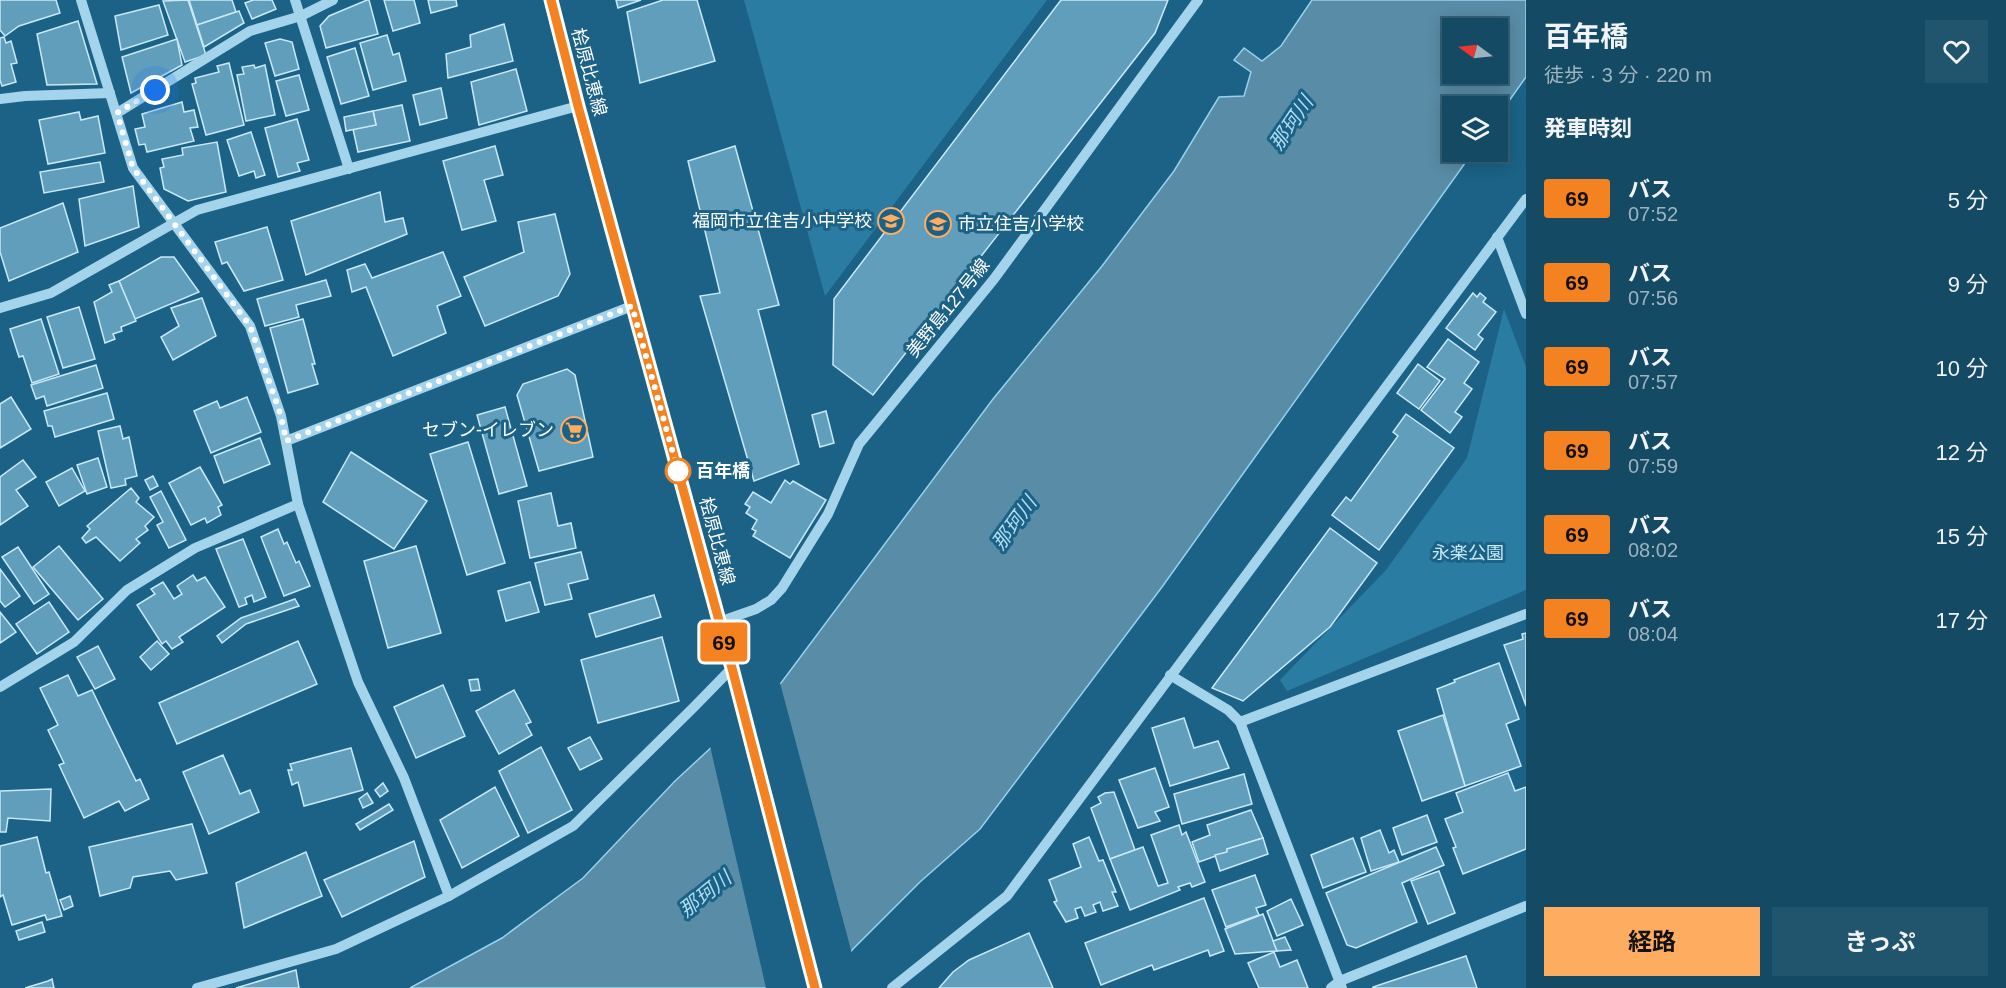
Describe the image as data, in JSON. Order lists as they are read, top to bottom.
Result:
{
  "streets": {
    "main road": ["桧原比恵線"],
    "street": ["美野島127号線"]
  },
  "crossings": [
    ["桧原比恵線", "美野島127号線"]
  ],
  "water": ["那珂川"],
  "parks": ["永楽公園"],
  "places": {
    "school or university": ["福岡市立住吉小中学校", "市立住吉小学校"],
    "supermarket": ["セブン-イレブン"],
    "other": ["百年橋"]
  },
  "lines": ["bus line 69"],
  "north": "left",
  "page": {
    "on_map": "69",
    "heading": [
      ["百年橋", "徒歩 · 3 分 · 220 m"],
      "発車時刻"
    ],
    "list": [
      {
        "mark": "69",
        "name": "バス",
        "note": "07:52",
        "value": "5 分"
      },
      {
        "mark": "69",
        "name": "バス",
        "note": "07:56",
        "value": "9 分"
      },
      {
        "mark": "69",
        "name": "バス",
        "note": "07:57",
        "value": "10 分"
      },
      {
        "mark": "69",
        "name": "バス",
        "note": "07:59",
        "value": "12 分"
      },
      {
        "mark": "69",
        "name": "バス",
        "note": "08:02",
        "value": "15 分"
      },
      {
        "mark": "69",
        "name": "バス",
        "note": "08:04",
        "value": "17 分"
      }
    ],
    "buttons": ["経路", "きっぷ"]
  }
}
